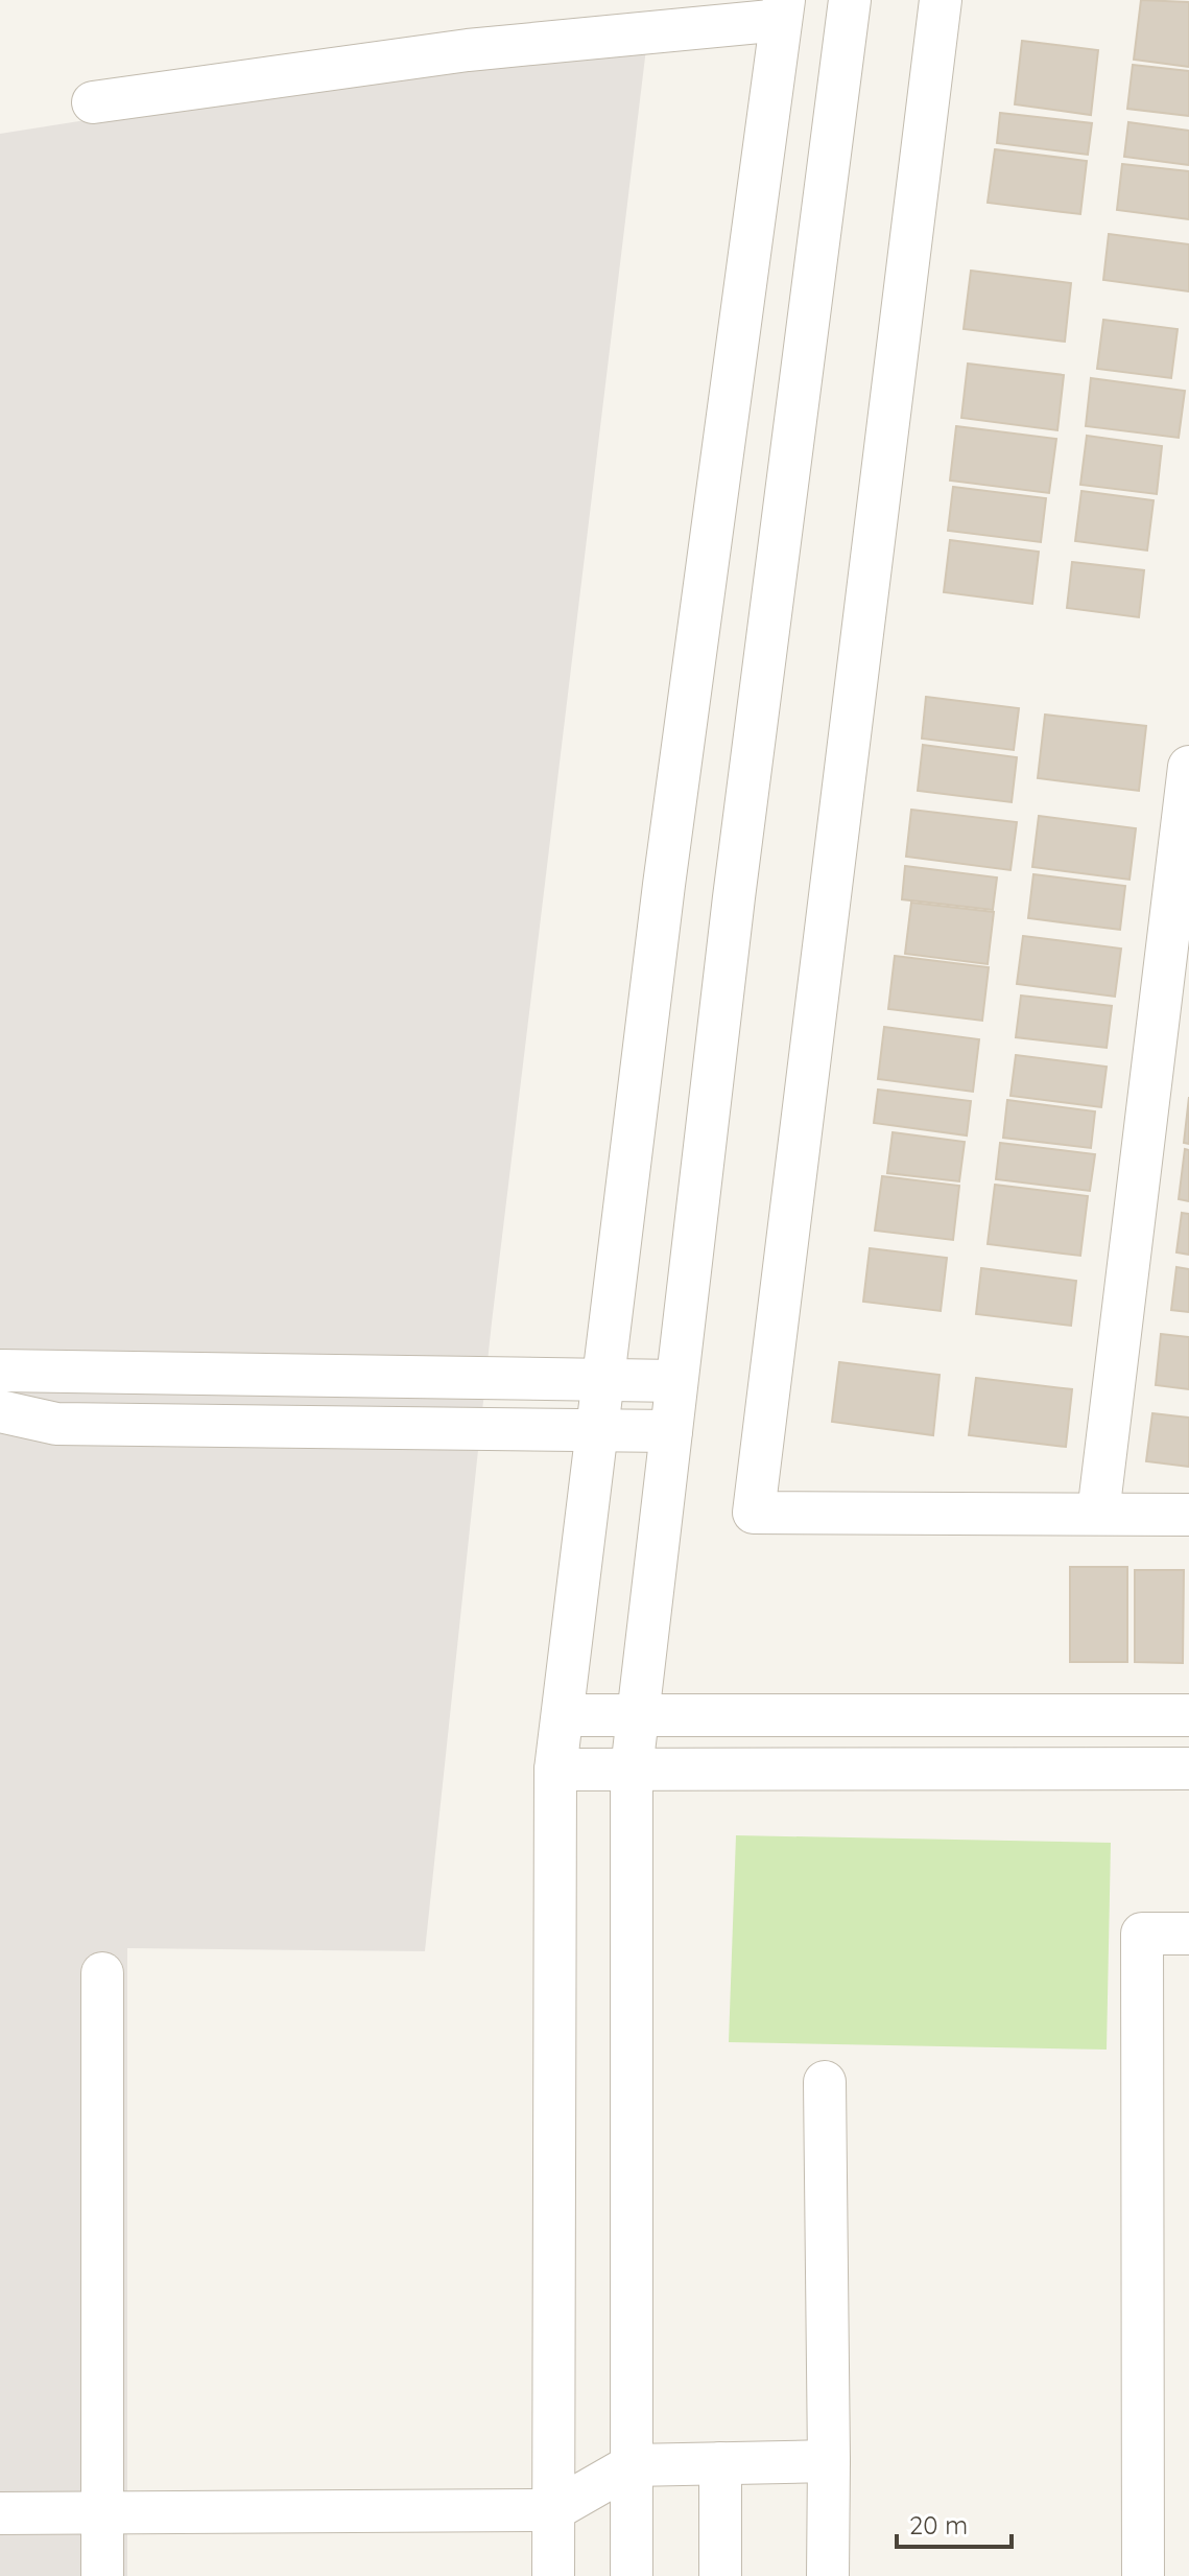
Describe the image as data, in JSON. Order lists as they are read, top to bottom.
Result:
{
  "scale_bar": "20 m"
}
